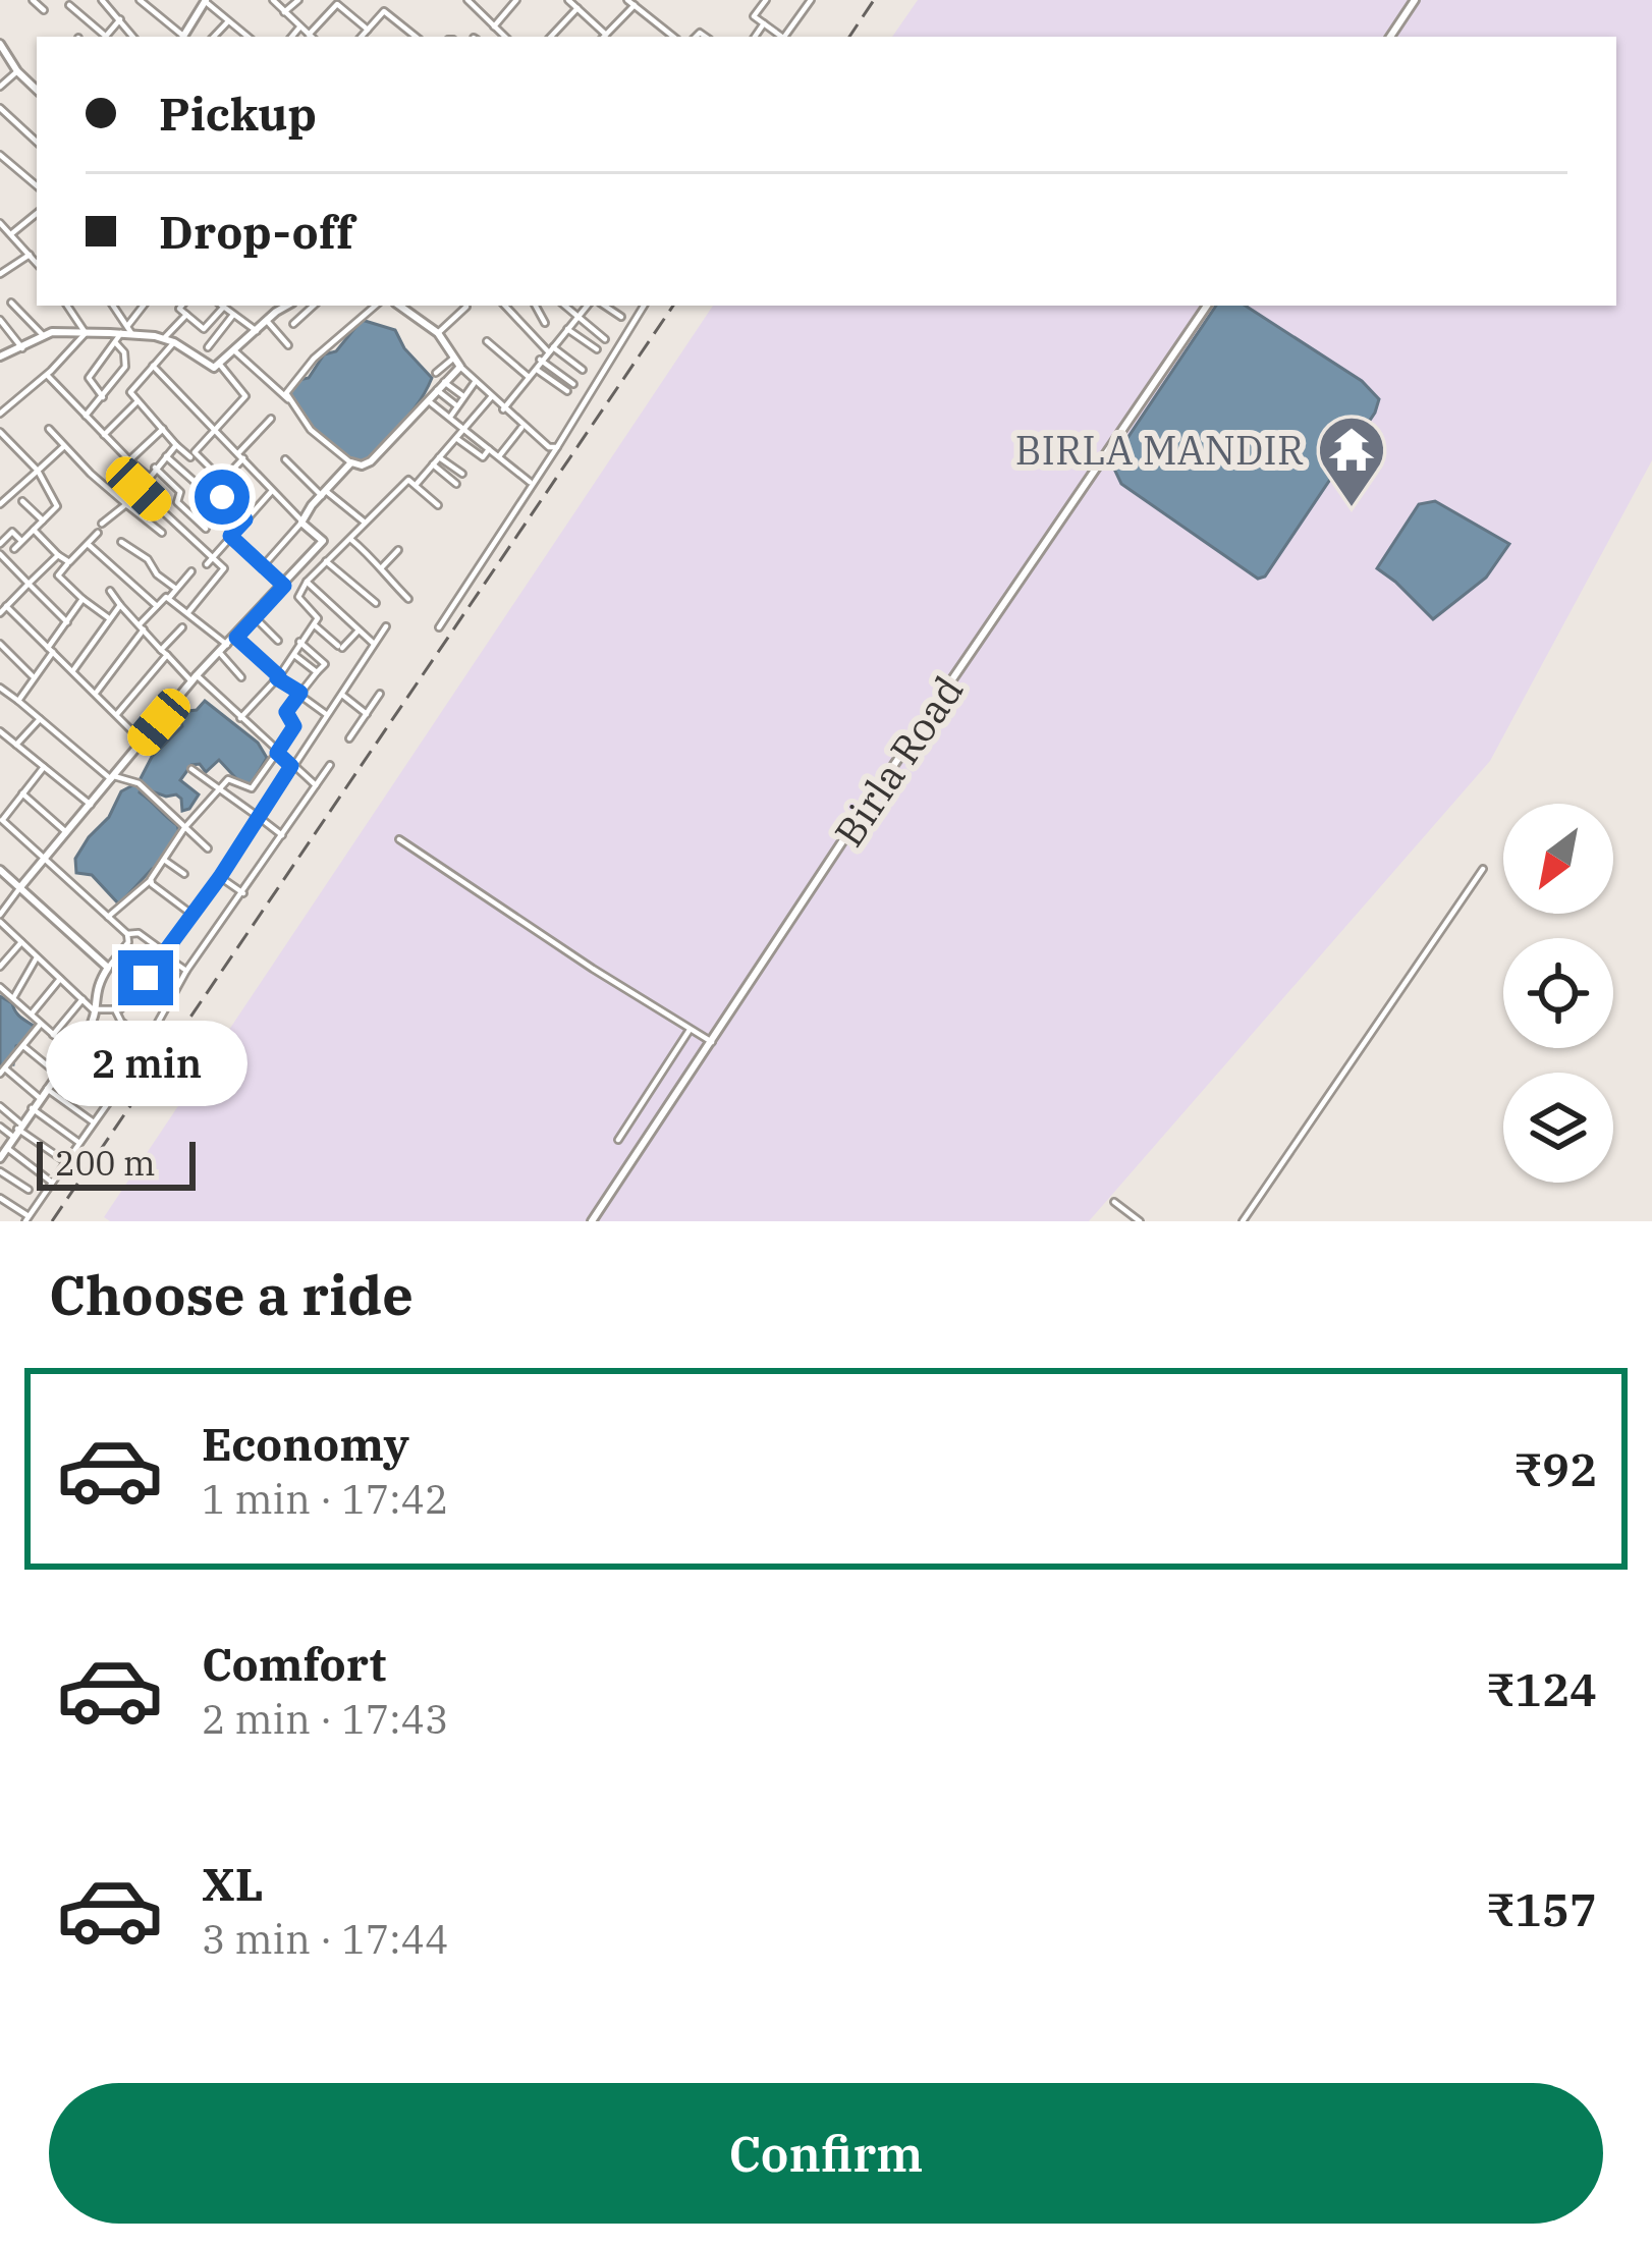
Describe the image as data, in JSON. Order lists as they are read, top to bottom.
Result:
{
  "streets": {
    "street": ["Birla Road"]
  },
  "places": {
    "temple": ["BIRLA MANDIR"]
  },
  "scale_bar": "200 m",
  "north": "bottom left",
  "page": {
    "banner": ["Pickup", "Drop-off"],
    "bubble": "2 min",
    "scale": "200 m",
    "heading": "Choose a ride",
    "list": [
      {
        "name": "Economy",
        "note": "1 min · 17:42",
        "value": "₹92"
      },
      {
        "name": "Comfort",
        "note": "2 min · 17:43",
        "value": "₹124"
      },
      {
        "name": "XL",
        "note": "3 min · 17:44",
        "value": "₹157"
      }
    ],
    "buttons": "Confirm"
  }
}
